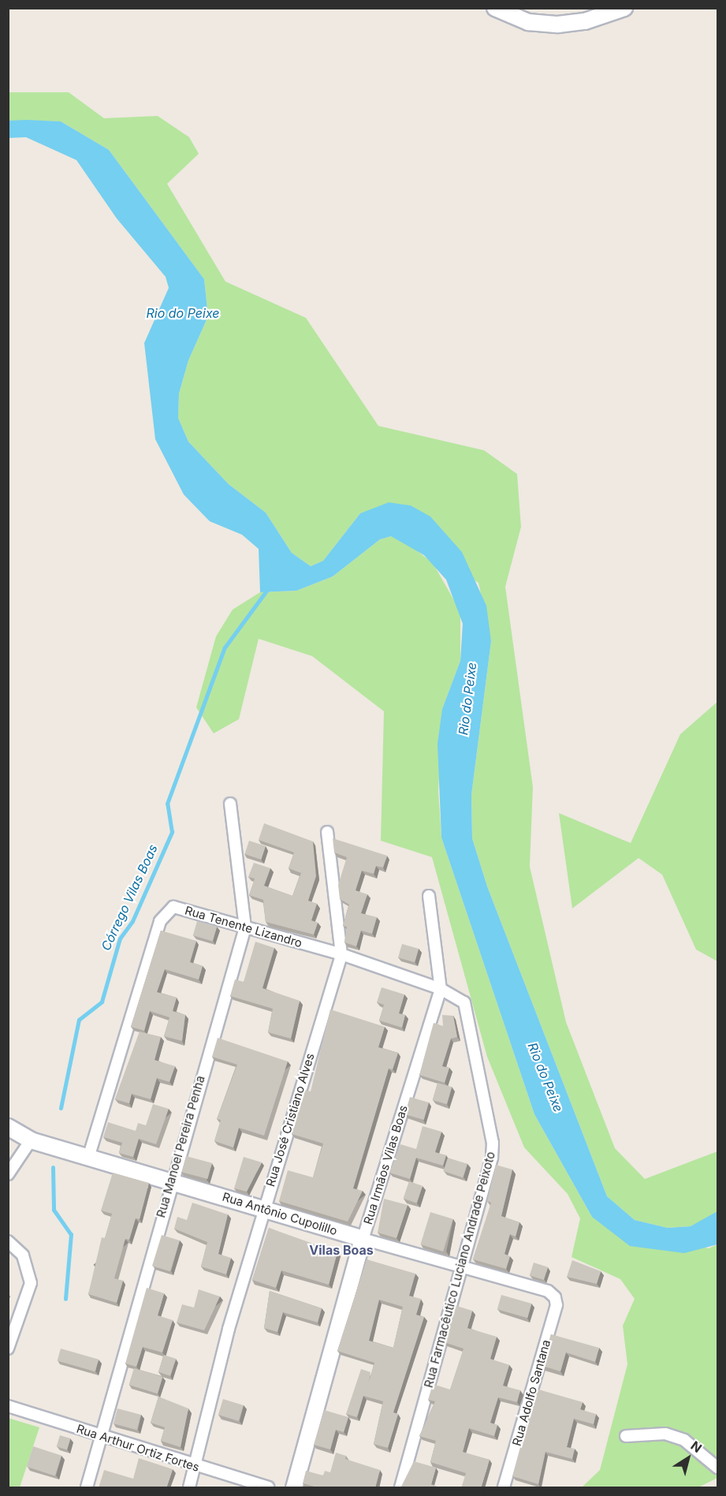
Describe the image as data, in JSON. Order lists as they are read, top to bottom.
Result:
{
  "streets": {
    "street": [
      "Rua Tenente Lizandro",
      "Rua José Cristiano Alves",
      "Rua Manoel Pereira Penha",
      "Rua Irmãos Vilas Boas",
      "Rua Antônio Cupolillo",
      "Rua Farmacêutico Luciano Andrade Peixoto",
      "Rua Adolfo Santana",
      "Rua Arthur Ortiz Fortes"
    ]
  },
  "crossings": [
    ["Rua Tenente Lizandro", "Rua José Cristiano Alves"],
    ["Rua Tenente Lizandro", "Rua Manoel Pereira Penha"],
    ["Rua Tenente Lizandro", "Rua Irmãos Vilas Boas"],
    ["Rua Tenente Lizandro", "Rua Antônio Cupolillo"],
    ["Rua Tenente Lizandro", "Rua Farmacêutico Luciano Andrade Peixoto"],
    ["Rua José Cristiano Alves", "Rua Antônio Cupolillo"],
    ["Rua José Cristiano Alves", "Rua Arthur Ortiz Fortes"],
    ["Rua Manoel Pereira Penha", "Rua Antônio Cupolillo"],
    ["Rua Manoel Pereira Penha", "Rua Arthur Ortiz Fortes"],
    ["Rua Irmãos Vilas Boas", "Rua Antônio Cupolillo"],
    ["Rua Antônio Cupolillo", "Rua Farmacêutico Luciano Andrade Peixoto"],
    ["Rua Antônio Cupolillo", "Rua Adolfo Santana"]
  ],
  "districts": ["Vilas Boas"],
  "water": ["Rio do Peixe", "Córrego Vilas Boas"],
  "north": "top right"
}
